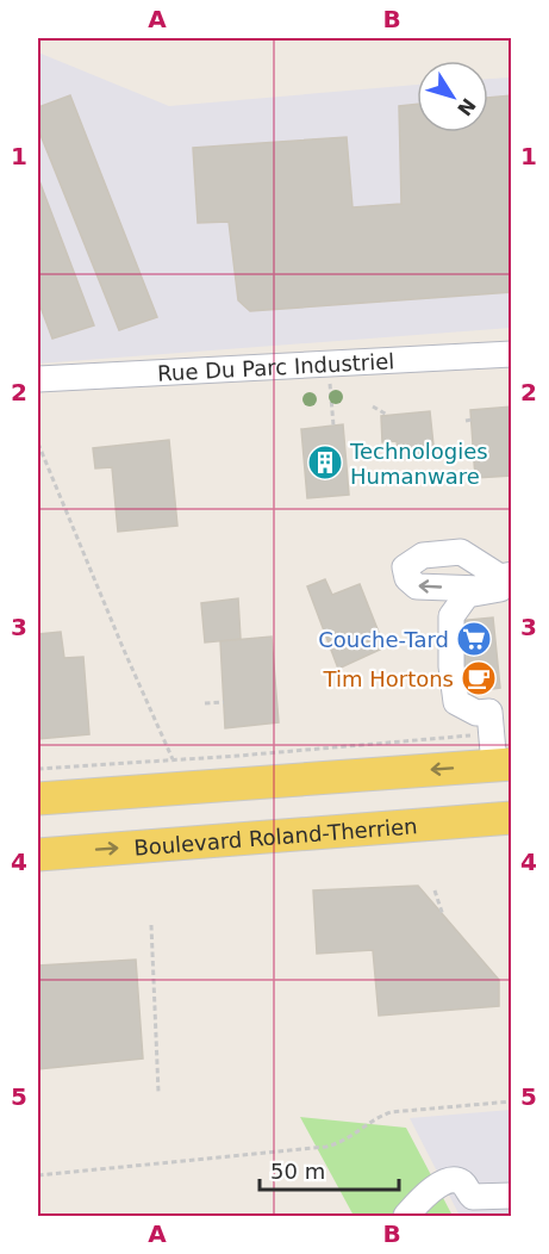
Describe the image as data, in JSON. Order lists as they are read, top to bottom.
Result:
{
  "streets": {
    "main road": ["Boulevard Roland-Therrien"],
    "street": ["Rue Du Parc Industriel"]
  },
  "places": {
    "building": ["Technologies Humanware"],
    "supermarket": ["Couche-Tard"],
    "cafe": ["Tim Hortons"]
  },
  "scale_bar": "50 m",
  "north": "bottom right",
  "grid": {
    "columns": ["A", "B"],
    "rows": [
      "1",
      "2",
      "3",
      "4",
      "5"
    ]
  }
}
